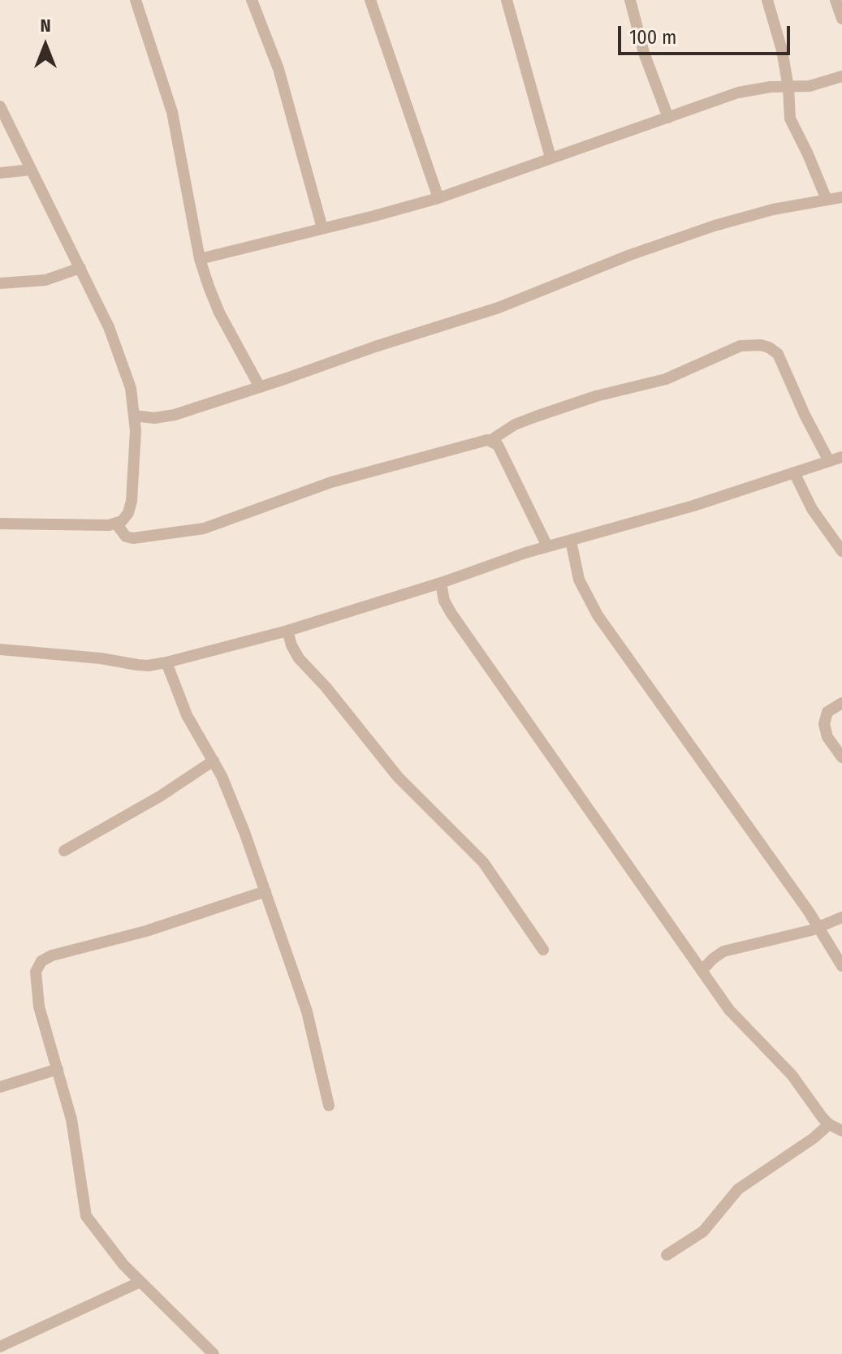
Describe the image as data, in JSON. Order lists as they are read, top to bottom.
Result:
{
  "scale_bar": "100 m",
  "north": "top"
}
